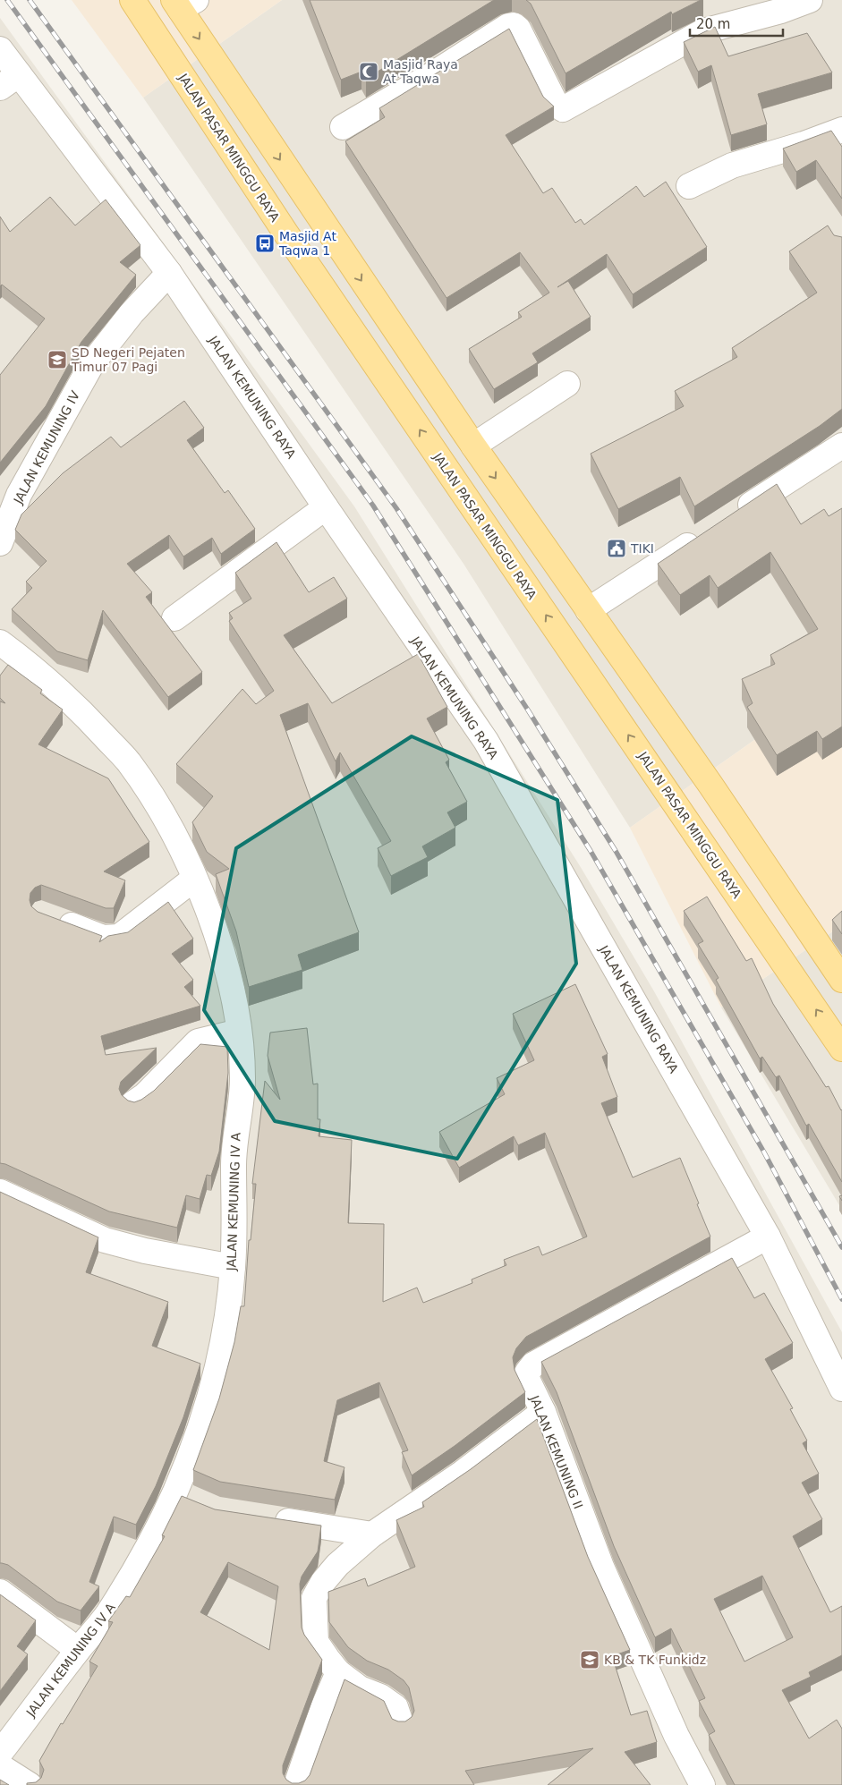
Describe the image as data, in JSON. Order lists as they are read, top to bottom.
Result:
{
  "streets": {
    "main road": ["JALAN PASAR MINGGU RAYA"],
    "street": [
      "JALAN KEMUNING RAYA",
      "JALAN KEMUNING IV",
      "JALAN KEMUNING IV A",
      "JALAN KEMUNING II"
    ]
  },
  "crossings": [
    ["JALAN KEMUNING RAYA", "JALAN KEMUNING IV"],
    ["JALAN KEMUNING RAYA", "JALAN KEMUNING II"]
  ],
  "places": {
    "mosque": ["Masjid Raya At Taqwa"],
    "bus stop": ["Masjid At Taqwa 1"],
    "school or university": ["SD Negeri Pejaten Timur 07 Pagi", "KB & TK Funkidz"],
    "public building": ["TIKI"]
  },
  "scale_bar": "20 m"
}
